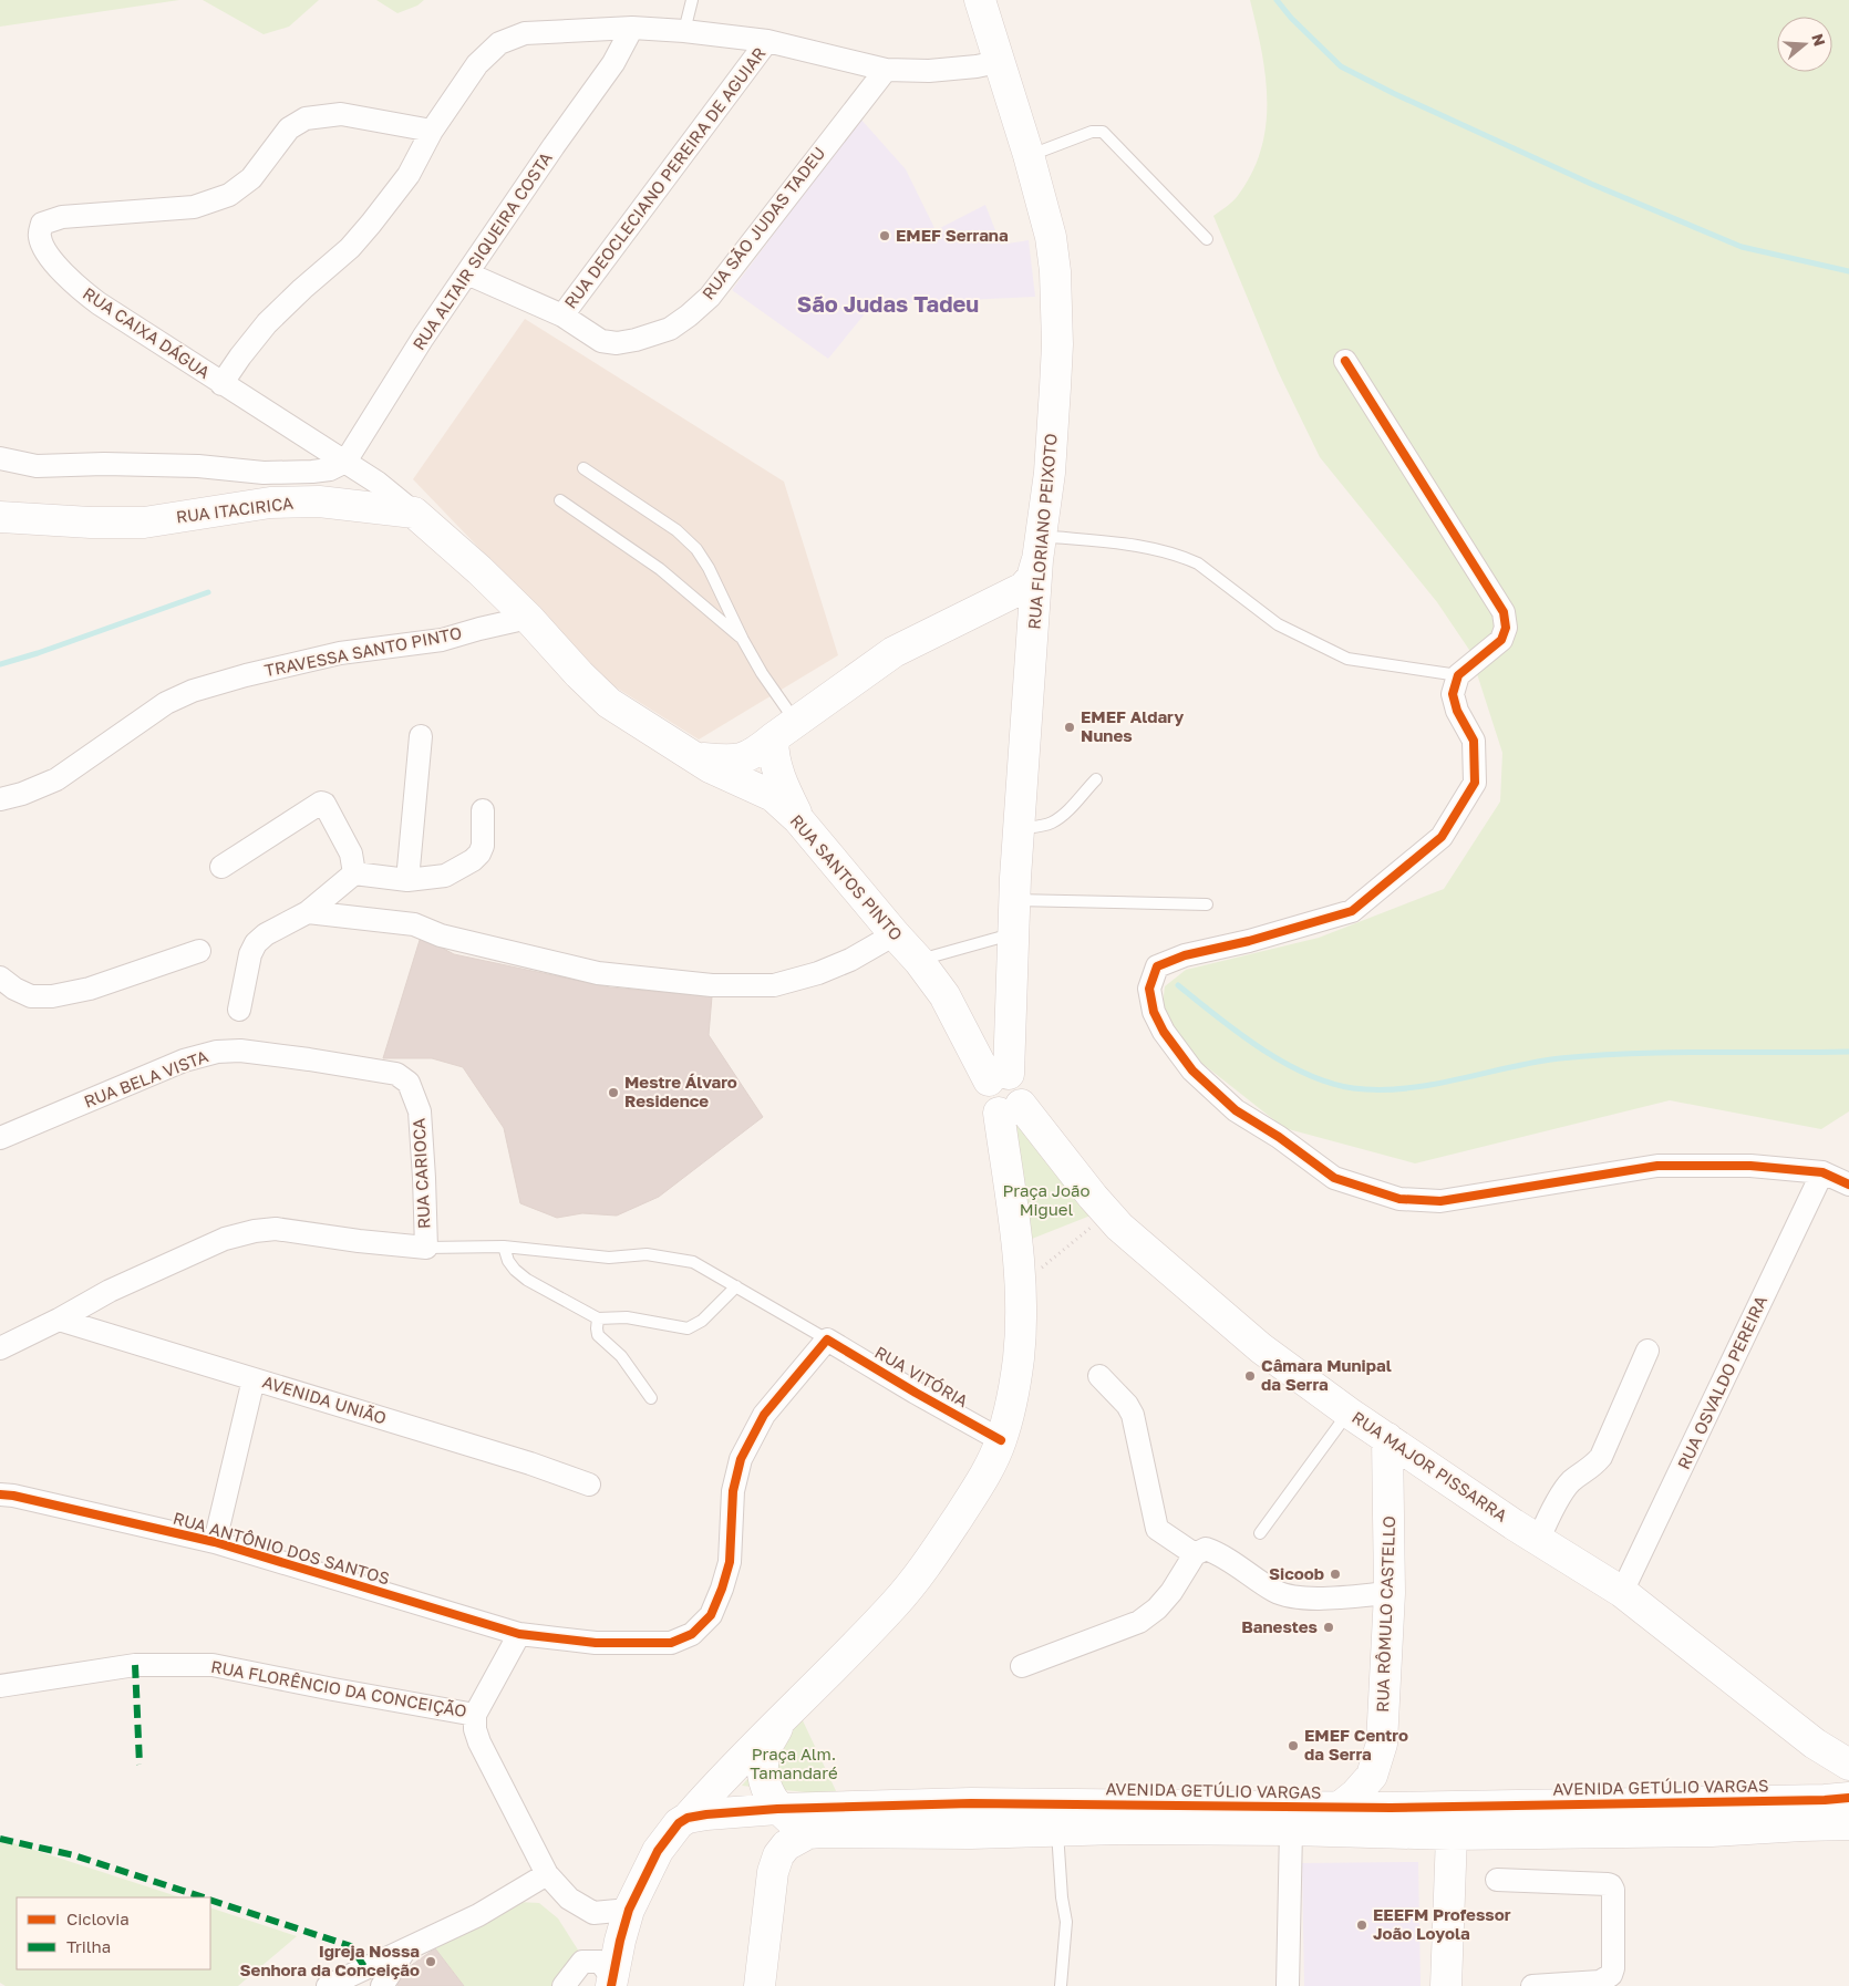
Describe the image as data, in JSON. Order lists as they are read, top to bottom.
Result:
{
  "streets": {
    "street": [
      "RUA DEOCLECIANO PEREIRA DE AGUIAR",
      "RUA SÃO JUDAS TADEU",
      "RUA ALTAIR SIQUEIRA COSTA",
      "RUA CAIXA DÁGUA",
      "RUA ITACIRICA",
      "RUA FLORIANO PEIXOTO",
      "TRAVESSA SANTO PINTO",
      "RUA SANTOS PINTO",
      "RUA BELA VISTA",
      "RUA CARIOCA",
      "RUA VITÓRIA",
      "RUA OSVALDO PEREIRA",
      "AVENIDA UNIÃO",
      "RUA MAJOR PISSARRA",
      "RUA ANTÔNIO DOS SANTOS",
      "RUA RÔMULO CASTELLO",
      "RUA FLORÊNCIO DA CONCEIÇÃO",
      "AVENIDA GETÚLIO VARGAS"
    ]
  },
  "crossings": [
    ["RUA DEOCLECIANO PEREIRA DE AGUIAR", "RUA SÃO JUDAS TADEU"],
    ["RUA SÃO JUDAS TADEU", "RUA ALTAIR SIQUEIRA COSTA"],
    ["RUA ALTAIR SIQUEIRA COSTA", "RUA CAIXA DÁGUA"],
    ["RUA CAIXA DÁGUA", "RUA ITACIRICA"],
    ["RUA FLORIANO PEIXOTO", "RUA SANTOS PINTO"],
    ["RUA SANTOS PINTO", "RUA MAJOR PISSARRA"],
    ["RUA BELA VISTA", "RUA CARIOCA"],
    ["RUA CARIOCA", "RUA VITÓRIA"],
    ["RUA VITÓRIA", "RUA ANTÔNIO DOS SANTOS"],
    ["RUA OSVALDO PEREIRA", "RUA MAJOR PISSARRA"],
    ["RUA MAJOR PISSARRA", "RUA RÔMULO CASTELLO"],
    ["RUA RÔMULO CASTELLO", "AVENIDA GETÚLIO VARGAS"]
  ],
  "districts": ["São Judas Tadeu"],
  "parks": ["Praça João Miguel", "Praça Alm. Tamandaré"],
  "places": [
    "EMEF Serrana",
    "EMEF Aldary Nunes",
    "Mestre Álvaro Residence",
    "Câmara Munipal da Serra",
    "Sicoob",
    "Banestes",
    "EMEF Centro da Serra",
    "EEEFM Professor João Loyola",
    "Igreja Nossa Senhora da Conceição"
  ],
  "legend": ["Ciclovia", "Trilha"],
  "north": "right"
}
